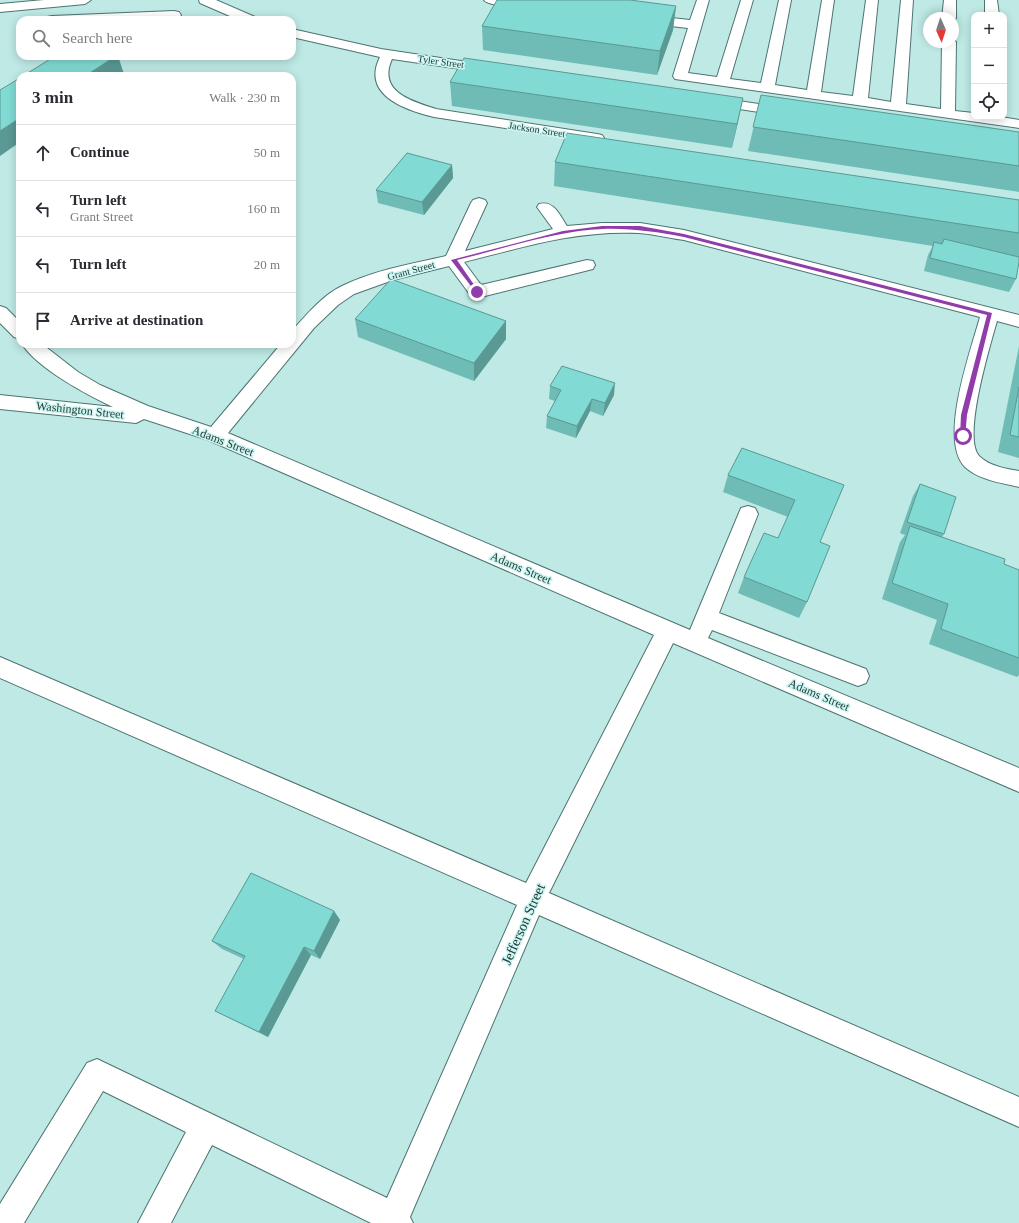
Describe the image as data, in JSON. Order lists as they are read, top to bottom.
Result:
{
  "streets": {
    "street": [
      "Tyler Street",
      "Jackson Street",
      "Grant Street",
      "Washington Street",
      "Adams Street",
      "Jefferson Street"
    ]
  },
  "crossings": [
    ["Tyler Street", "Jackson Street"],
    ["Grant Street", "Adams Street"],
    ["Washington Street", "Adams Street"],
    ["Adams Street", "Jefferson Street"]
  ],
  "north": "bottom",
  "page": {
    "map_buttons": ["+", "−"],
    "search": "Search here",
    "heading": ["3 min", "Walk · 230 m"],
    "list": [
      ["Continue", "50 m"],
      ["Turn left", "Grant Street", "160 m"],
      ["Turn left", "20 m"],
      "Arrive at destination"
    ]
  }
}
